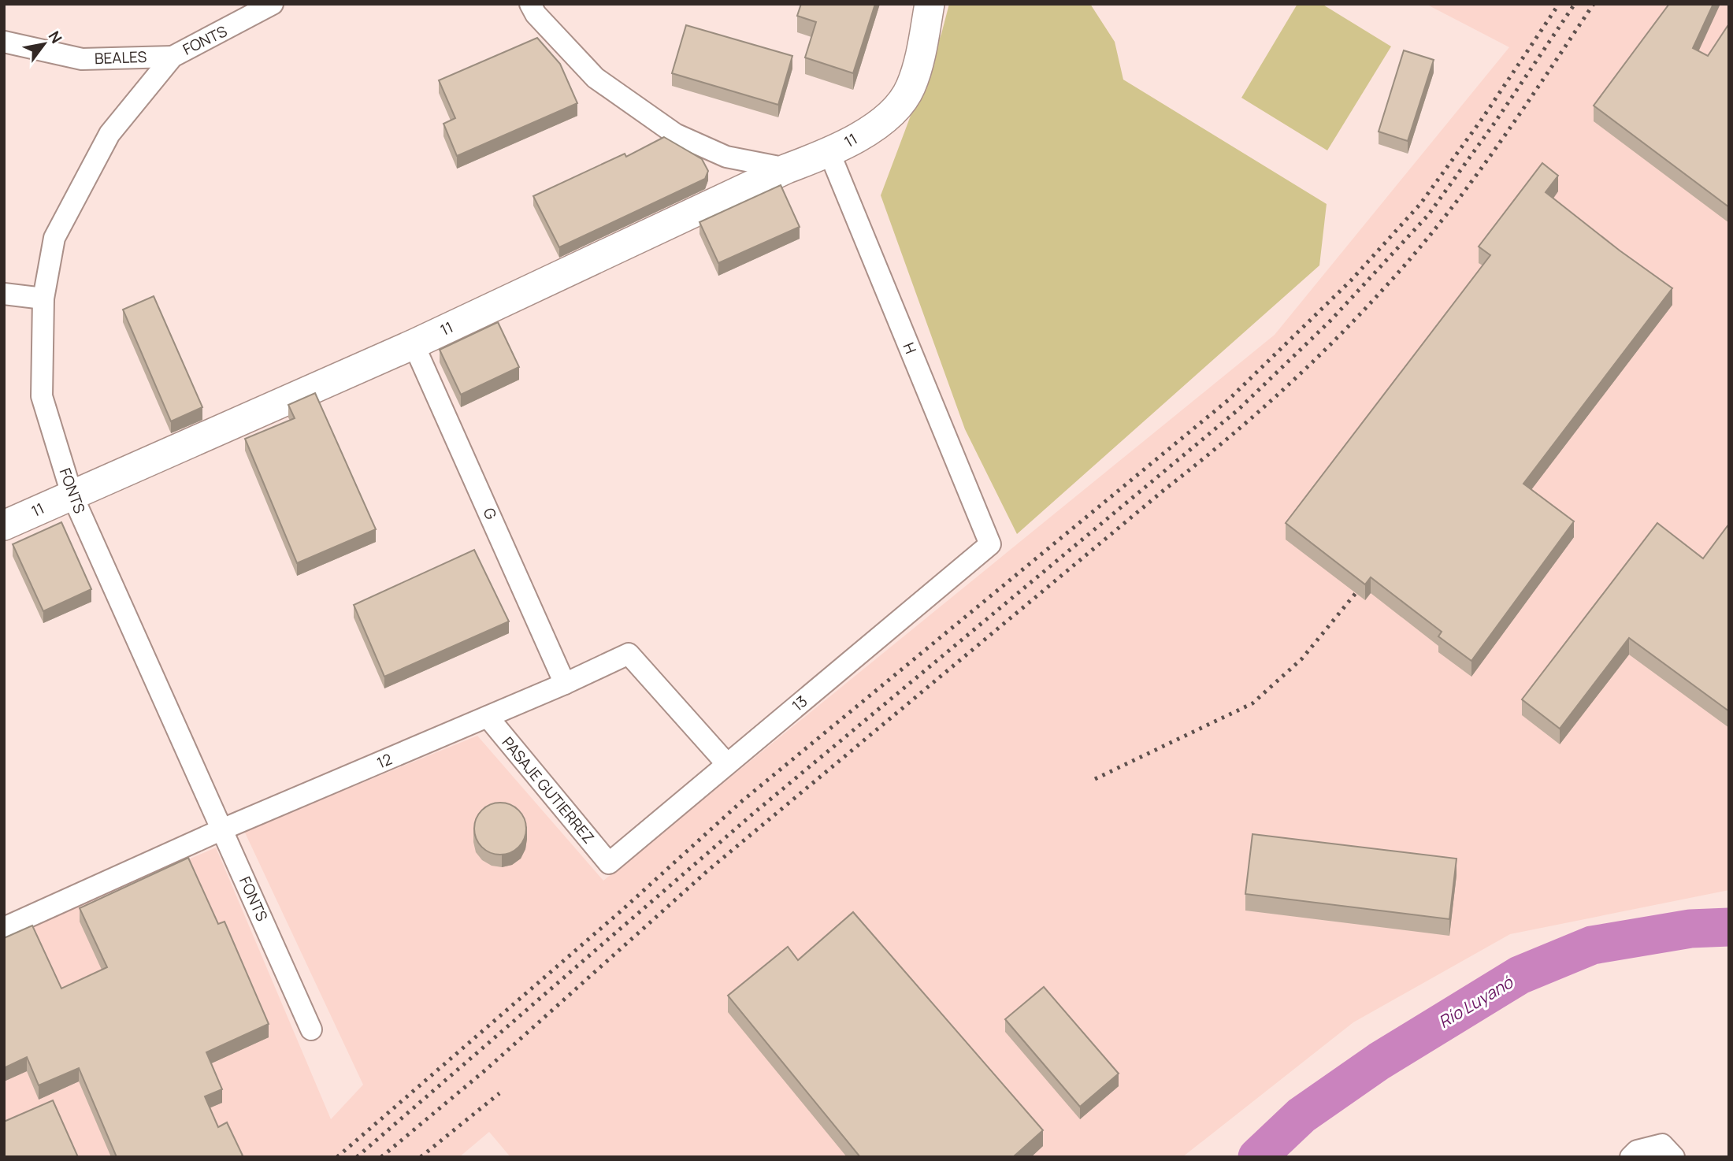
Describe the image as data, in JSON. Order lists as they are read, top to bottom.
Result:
{
  "streets": {
    "street": [
      "FONTS",
      "BEALES",
      "11",
      "H",
      "G",
      "13",
      "12",
      "PASAJE GUTIERREZ"
    ]
  },
  "crossings": [
    ["FONTS", "BEALES"],
    ["FONTS", "11"],
    ["FONTS", "12"],
    ["11", "H"],
    ["11", "G"],
    ["H", "13"],
    ["G", "12"],
    ["13", "12"],
    ["13", "PASAJE GUTIERREZ"],
    ["12", "PASAJE GUTIERREZ"]
  ],
  "water": ["Río Luyanó"],
  "north": "top right"
}
